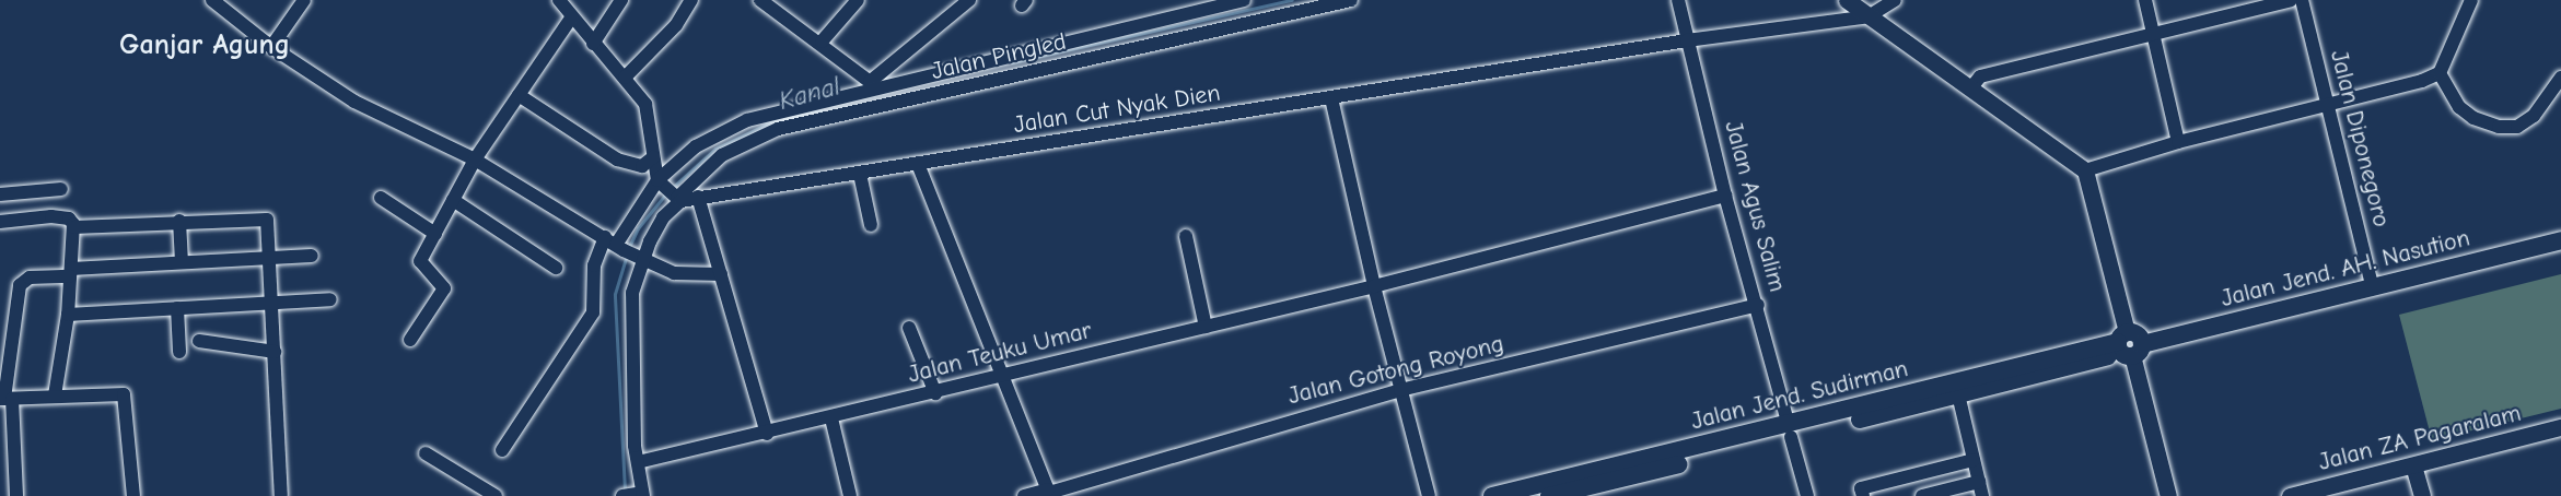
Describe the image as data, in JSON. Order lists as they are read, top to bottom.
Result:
{
  "streets": {
    "highway": ["Jalan Jend. AH. Nasution", "Jalan Jend. Sudirman"],
    "main road": ["Jalan ZA Pagaralam"],
    "street": [
      "Jalan Pingled",
      "Jalan Cut Nyak Dien",
      "Jalan Diponegoro",
      "Jalan Agus Salim",
      "Jalan Teuku Umar",
      "Jalan Gotong Royong"
    ]
  },
  "crossings": [
    ["Jalan Pingled", "Jalan Cut Nyak Dien"],
    ["Jalan Cut Nyak Dien", "Jalan Agus Salim"],
    ["Jalan Diponegoro", "Jalan Jend. AH. Nasution"],
    ["Jalan Agus Salim", "Jalan Teuku Umar"],
    ["Jalan Agus Salim", "Jalan Gotong Royong"],
    ["Jalan Agus Salim", "Jalan Jend. Sudirman"],
    ["Jalan Jend. AH. Nasution", "Jalan Jend. Sudirman"]
  ],
  "districts": ["Ganjar Agung"],
  "water": ["Kanal"]
}
